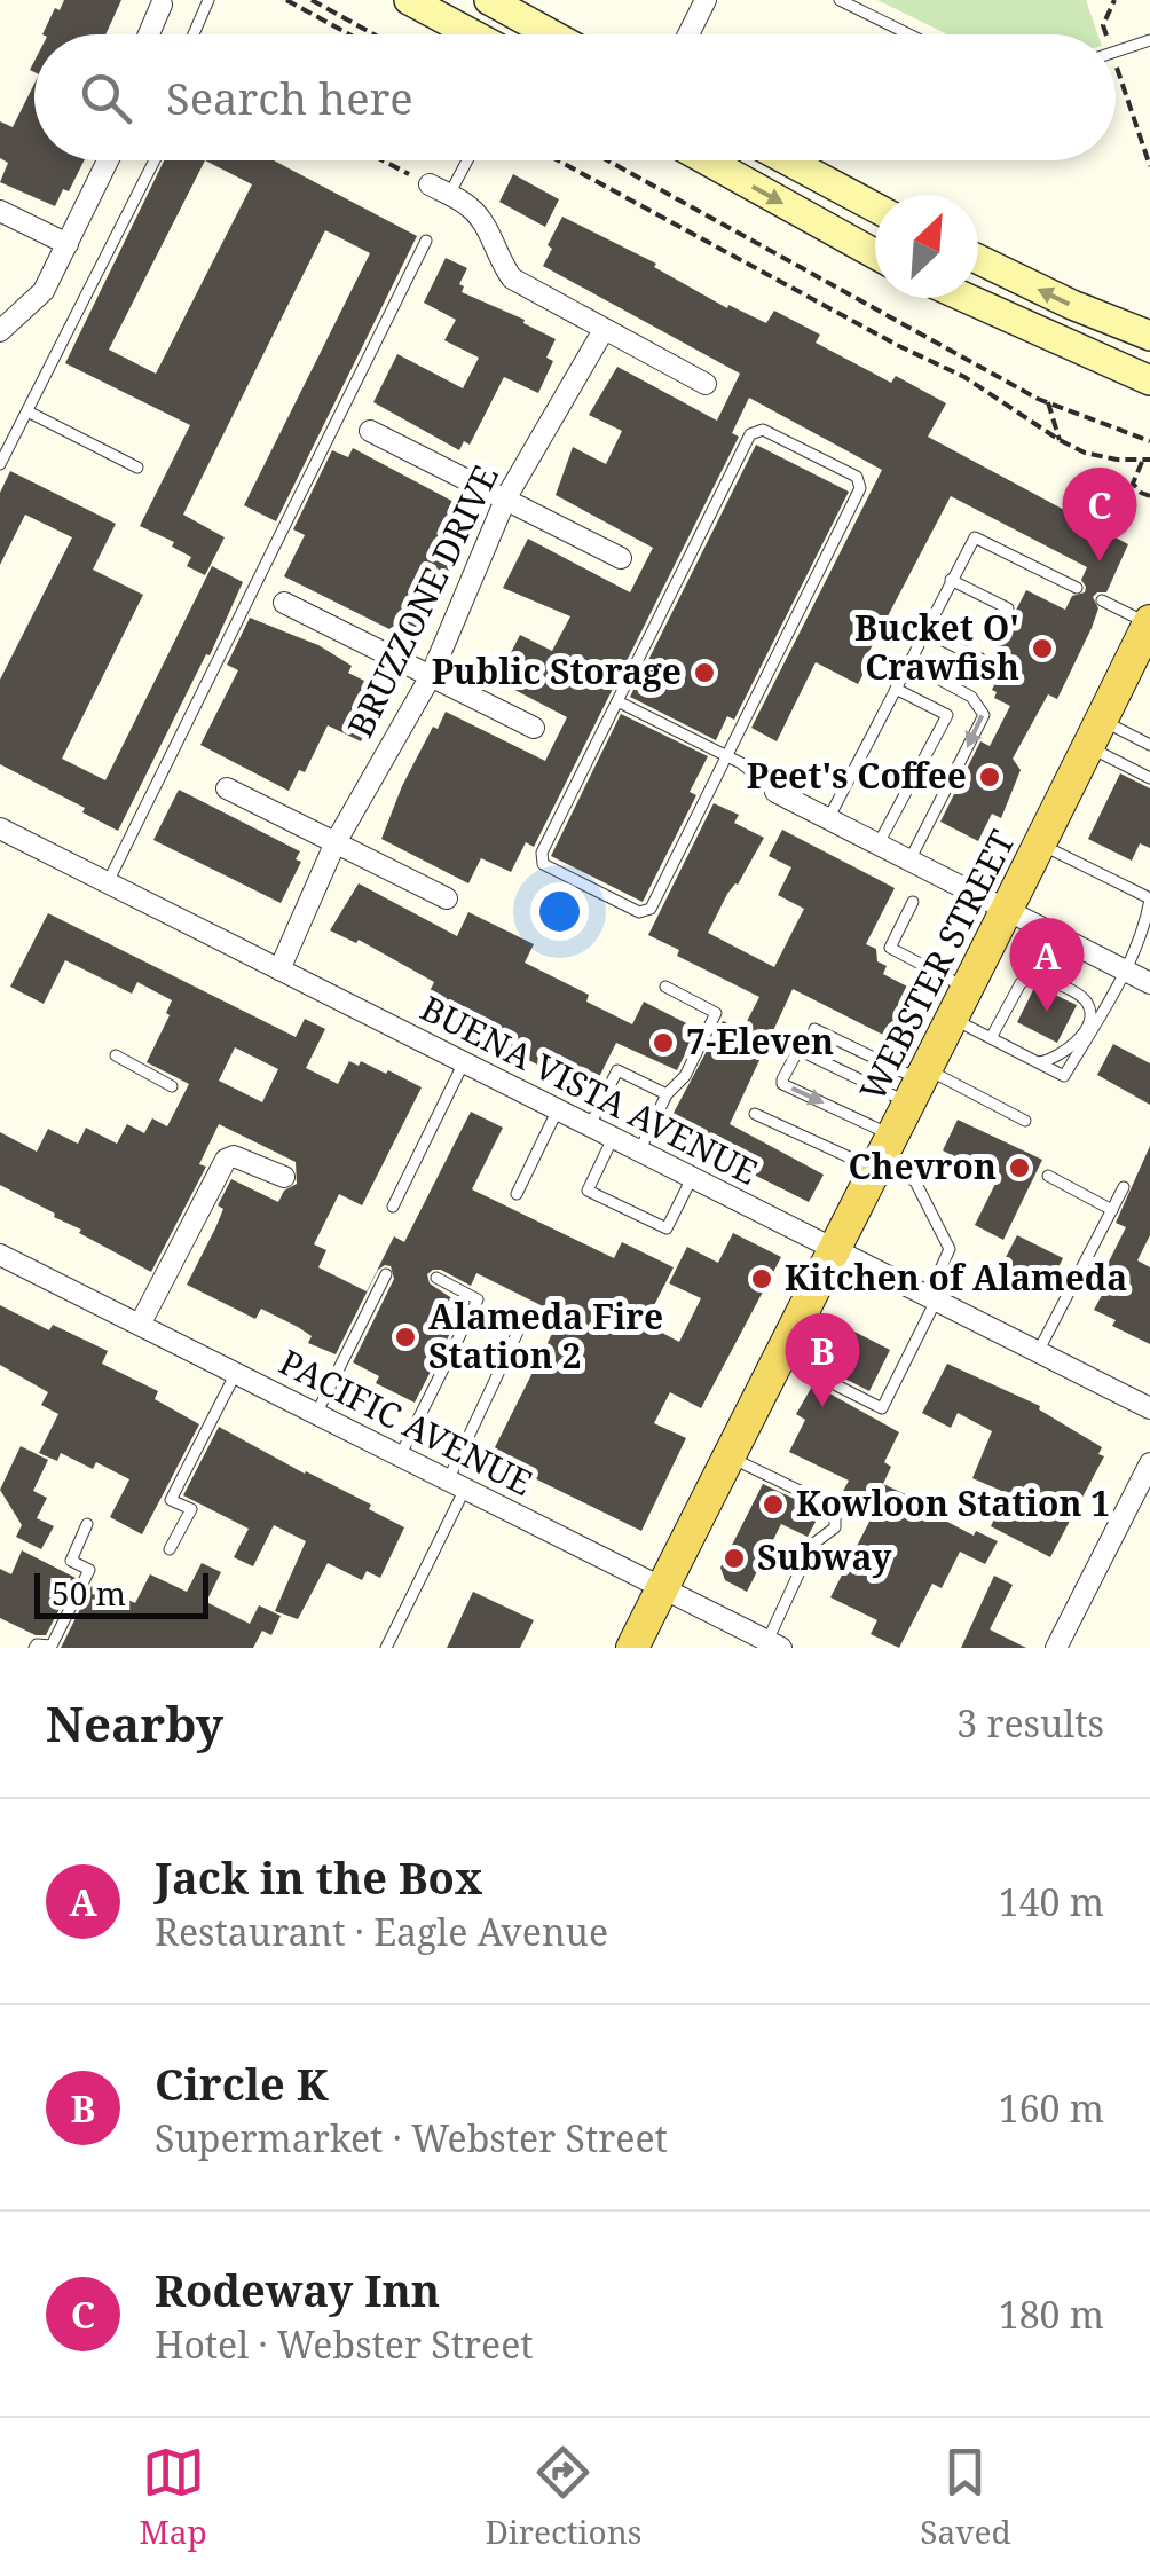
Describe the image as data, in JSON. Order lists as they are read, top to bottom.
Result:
{
  "streets": {
    "main road": ["WEBSTER STREET"],
    "street": ["BRUZZONE DRIVE", "BUENA VISTA AVENUE", "PACIFIC AVENUE"]
  },
  "crossings": [
    ["BRUZZONE DRIVE", "BUENA VISTA AVENUE"],
    ["WEBSTER STREET", "BUENA VISTA AVENUE"],
    ["WEBSTER STREET", "PACIFIC AVENUE"]
  ],
  "places": [
    "Bucket O' Crawfish",
    "Public Storage",
    "Peet's Coffee",
    "7-Eleven",
    "Chevron",
    "Kitchen of Alameda",
    "Alameda Fire Station 2",
    "Kowloon Station 1",
    "Subway"
  ],
  "scale_bar": "50 m",
  "north": "top right",
  "page": {
    "search": "Search here",
    "pins": ["C", "A", "B"],
    "scale": "50 m",
    "heading": ["Nearby", "3 results"],
    "list": [
      {
        "mark": "A",
        "name": "Jack in the Box",
        "note": "Restaurant · Eagle Avenue",
        "value": "140 m"
      },
      {
        "mark": "B",
        "name": "Circle K",
        "note": "Supermarket · Webster Street",
        "value": "160 m"
      },
      {
        "mark": "C",
        "name": "Rodeway Inn",
        "note": "Hotel · Webster Street",
        "value": "180 m"
      }
    ],
    "nav": ["Map", "Directions", "Saved"]
  }
}
